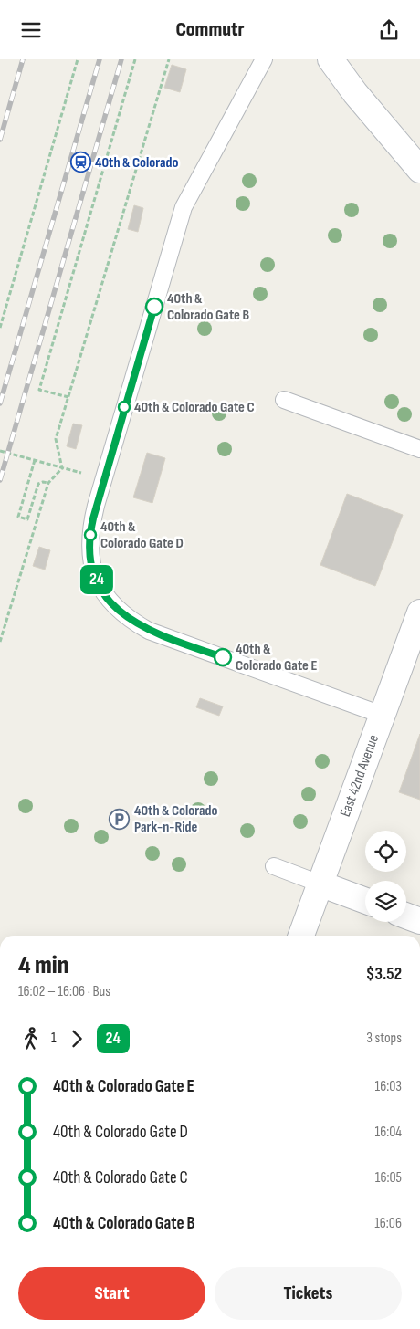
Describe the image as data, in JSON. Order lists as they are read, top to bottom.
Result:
{
  "streets": {
    "street": ["East 42nd Avenue"]
  },
  "places": {
    "station": ["40th & Colorado"],
    "other": [
      "40th & Colorado Gate B",
      "40th & Colorado Gate C",
      "40th & Colorado Gate D",
      "40th & Colorado Gate E"
    ],
    "parking": ["40th & Colorado Park-n-Ride"]
  },
  "lines": ["bus line 24"],
  "page": {
    "header": "Commutr",
    "on_map": "24",
    "heading": ["4 min", "16:02 – 16:06 · Bus", "$3.52"],
    "legs": ["1", "24", "3 stops"],
    "list": [
      {
        "name": "40th & Colorado Gate E",
        "value": "16:03"
      },
      {
        "name": "40th & Colorado Gate D",
        "value": "16:04"
      },
      {
        "name": "40th & Colorado Gate C",
        "value": "16:05"
      },
      {
        "name": "40th & Colorado Gate B",
        "value": "16:06"
      }
    ],
    "buttons": ["Start", "Tickets"]
  }
}
